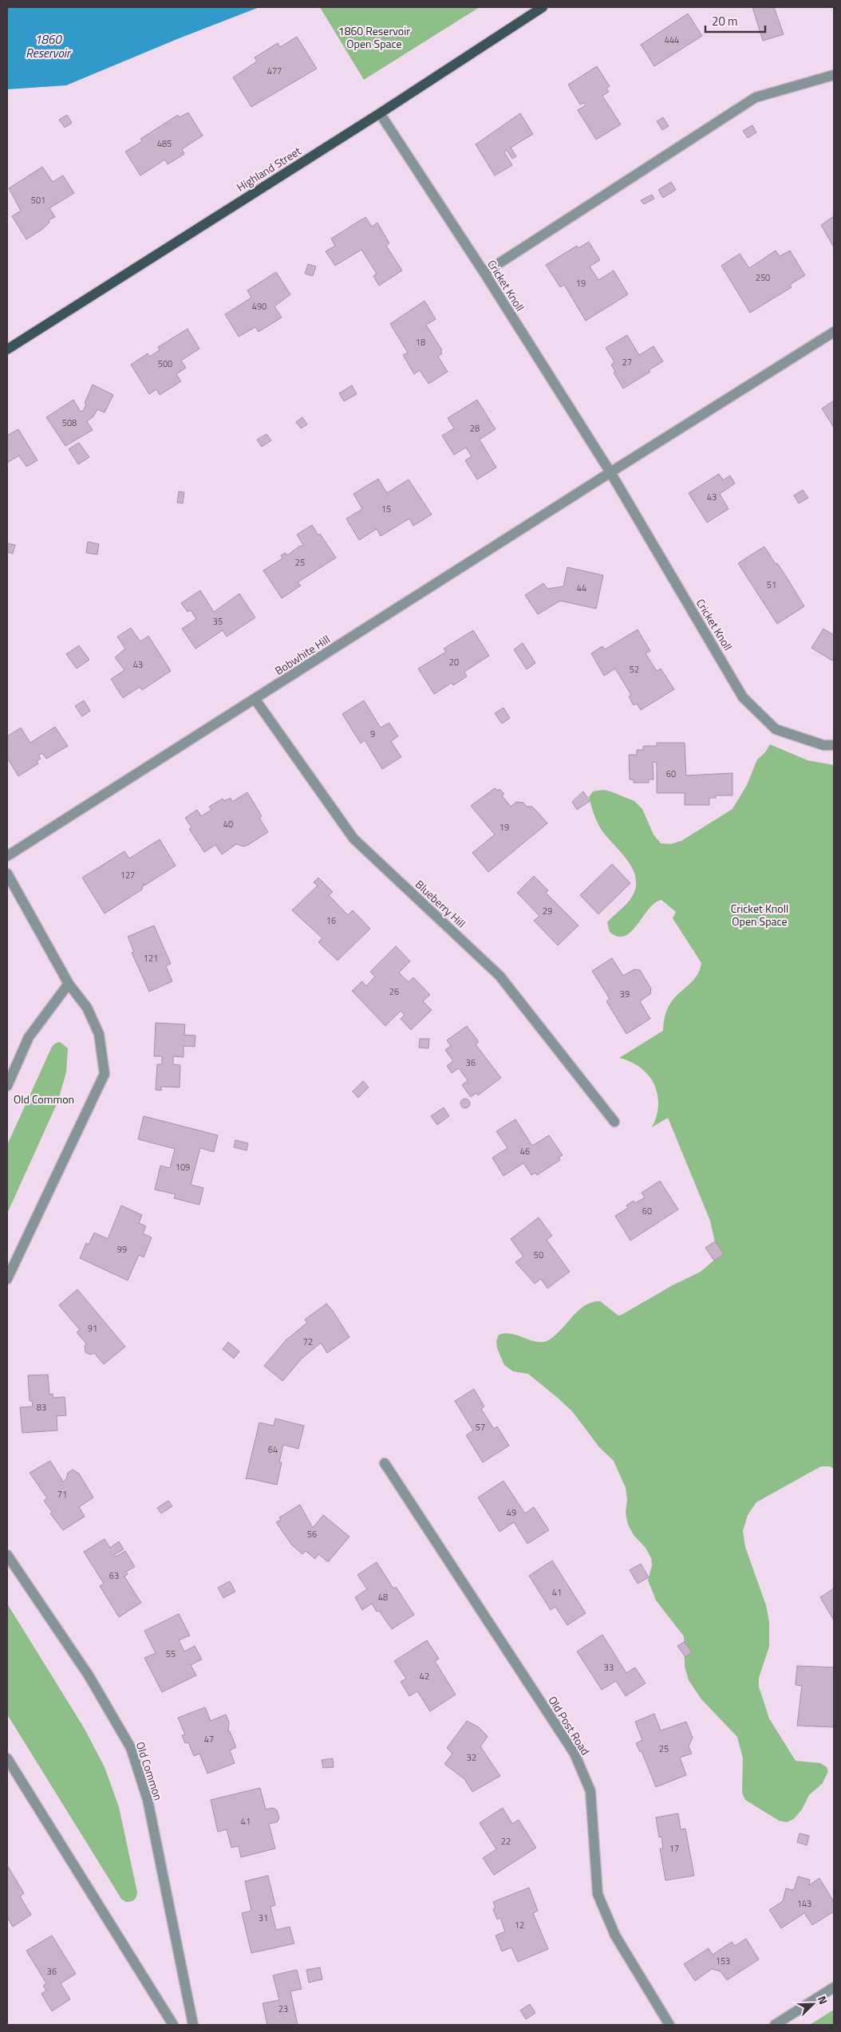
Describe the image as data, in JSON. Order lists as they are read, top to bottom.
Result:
{
  "streets": {
    "main road": ["Highland Street"],
    "street": [
      "Cricket Knoll",
      "Bobwhite Hill",
      "Blueberry Hill",
      "Old Post Road",
      "Old Common"
    ]
  },
  "crossings": [
    ["Highland Street", "Cricket Knoll"],
    ["Cricket Knoll", "Bobwhite Hill"],
    ["Bobwhite Hill", "Blueberry Hill"]
  ],
  "water": ["1860 Reservoir"],
  "parks": ["1860 Reservoir Open Space", "Cricket Knoll Open Space", "Old Common"],
  "house_numbers": [
    "444",
    "477",
    "485",
    "501",
    "250",
    "19",
    "490",
    "18",
    "27",
    "500",
    "508",
    "28",
    "43",
    "15",
    "25",
    "51",
    "44",
    "35",
    "20",
    "43",
    "52",
    "9",
    "60",
    "40",
    "19",
    "127",
    "29",
    "16",
    "121",
    "26",
    "39",
    "36",
    "46",
    "109",
    "60",
    "99",
    "50",
    "91",
    "72",
    "83",
    "57",
    "64",
    "71",
    "49",
    "56",
    "63",
    "41",
    "48",
    "55",
    "33",
    "42",
    "47",
    "25",
    "32",
    "41",
    "22",
    "17",
    "143",
    "31",
    "12",
    "153",
    "36",
    "23"
  ],
  "scale_bar": "20 m",
  "north": "top right"
}
